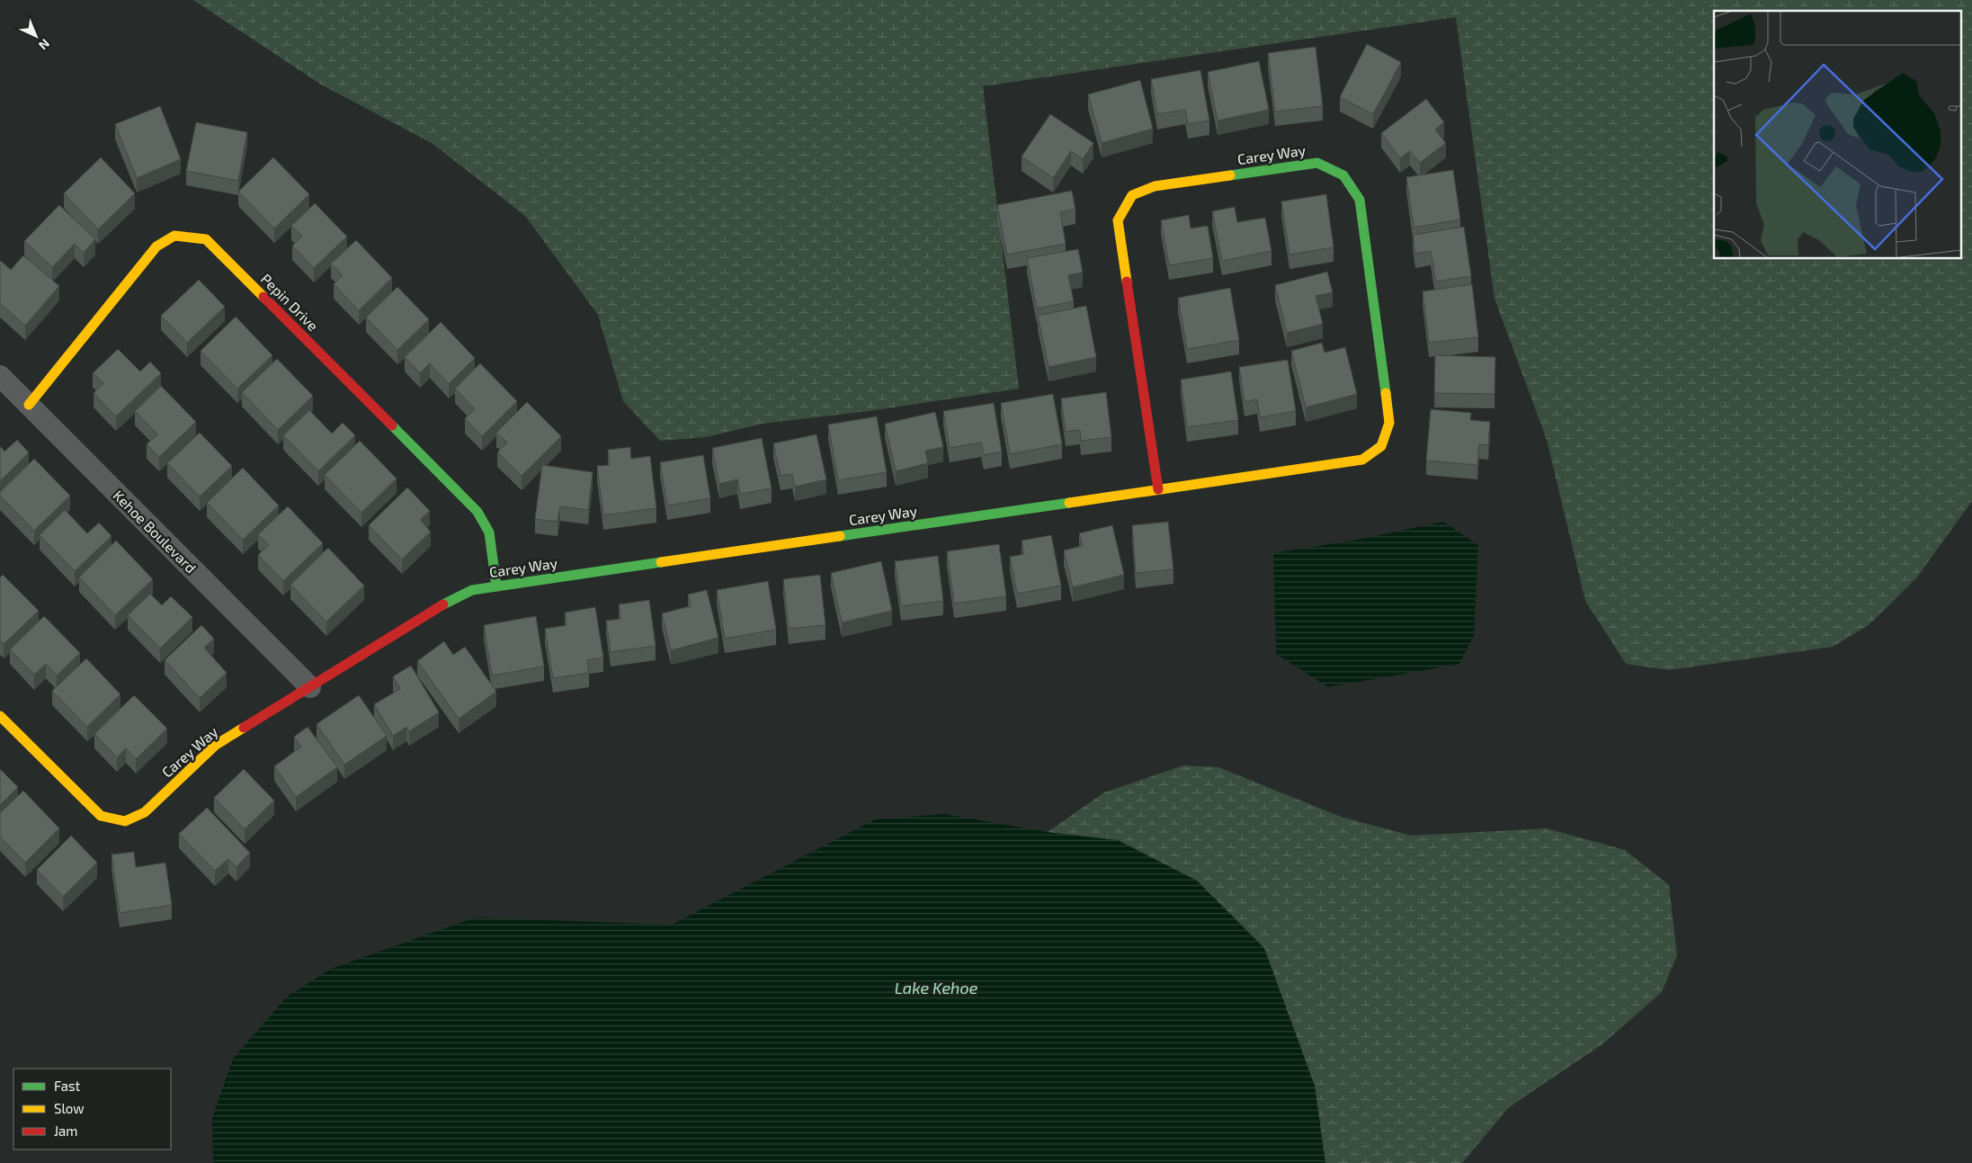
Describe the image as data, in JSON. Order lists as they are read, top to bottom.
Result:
{
  "streets": {
    "street": ["Carey Way", "Pepin Drive", "Kehoe Boulevard"]
  },
  "crossings": [
    ["Carey Way", "Pepin Drive"],
    ["Carey Way", "Kehoe Boulevard"],
    ["Pepin Drive", "Kehoe Boulevard"]
  ],
  "water": ["Lake Kehoe"],
  "legend": ["Fast", "Slow", "Jam"],
  "north": "bottom right"
}
